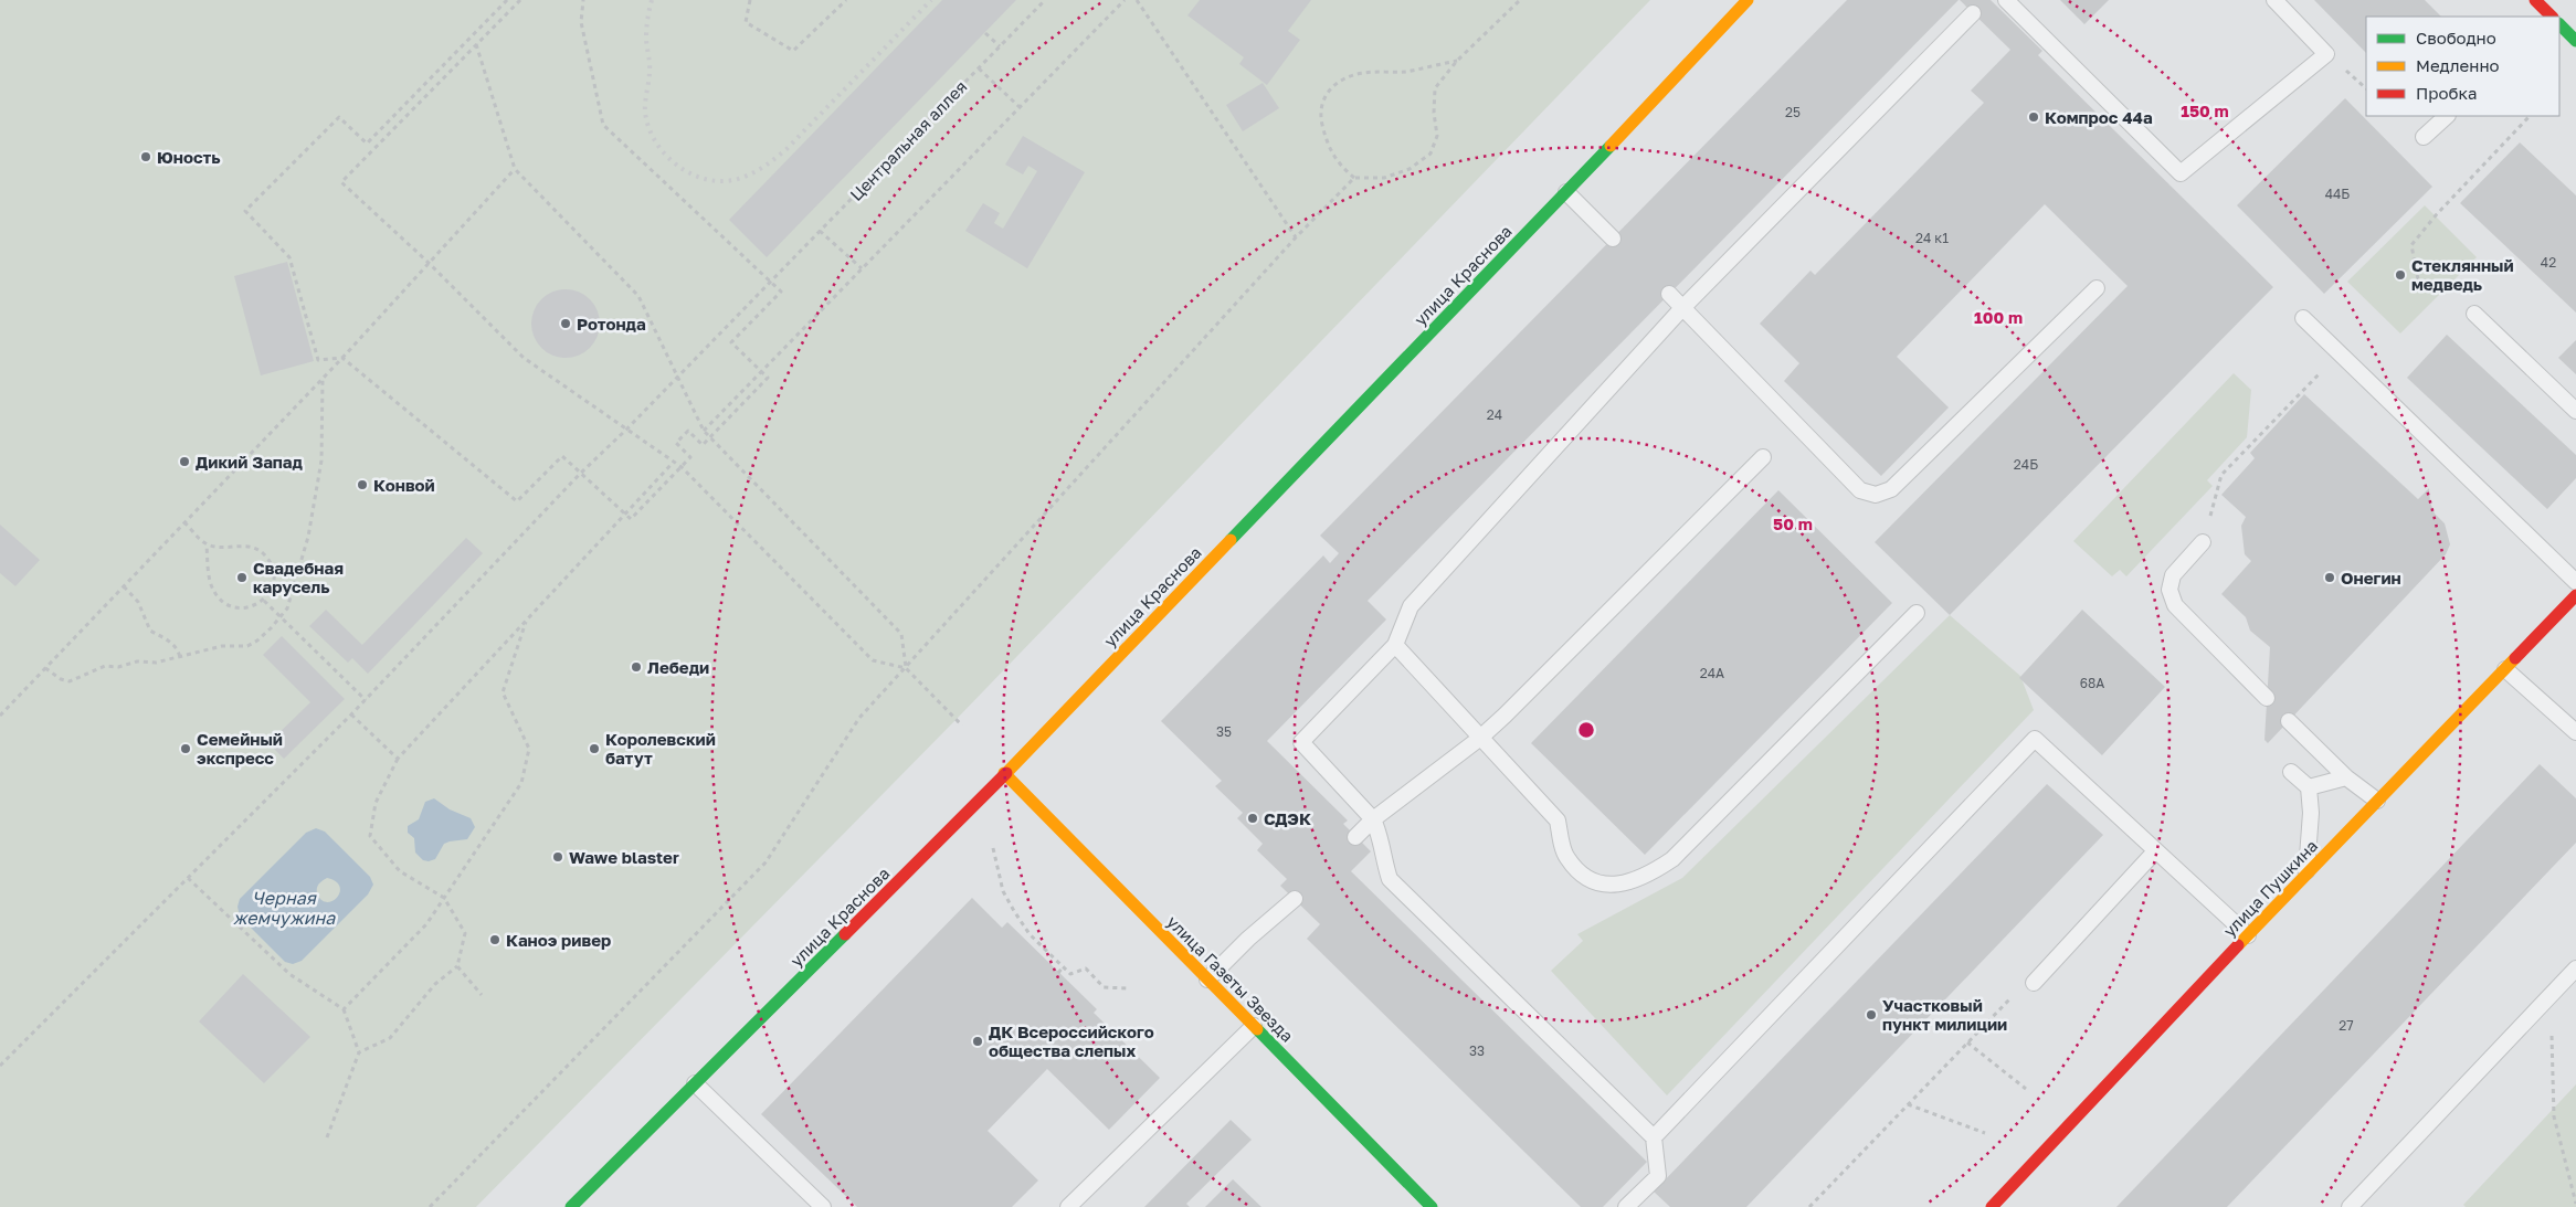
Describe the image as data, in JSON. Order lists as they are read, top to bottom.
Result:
{
  "streets": {
    "street": ["улица Краснова", "улица Пушкина", "улица Газеты Звезда"],
    "path": ["Центральная аллея"]
  },
  "crossings": [
    ["улица Краснова", "улица Газеты Звезда"]
  ],
  "water": ["Черная жемчужина"],
  "places": [
    "Компрос 44а",
    "Юность",
    "Стеклянный медведь",
    "Ротонда",
    "Дикий Запад",
    "Конвой",
    "Свадебная карусель",
    "Онегин",
    "Лебеди",
    "Семейный экспресс",
    "Королевский батут",
    "СДЭК",
    "Wawe blaster",
    "Каноэ ривер",
    "Участковый пункт милиции",
    "ДК Всероссийского общества слепых"
  ],
  "house_numbers": [
    "25",
    "44Б",
    "24 к1",
    "42",
    "24",
    "24Б",
    "24А",
    "68А",
    "35",
    "27",
    "33"
  ],
  "legend": ["Свободно", "Медленно", "Пробка"],
  "rings": ["150 m", "100 m", "50 m"]
}
